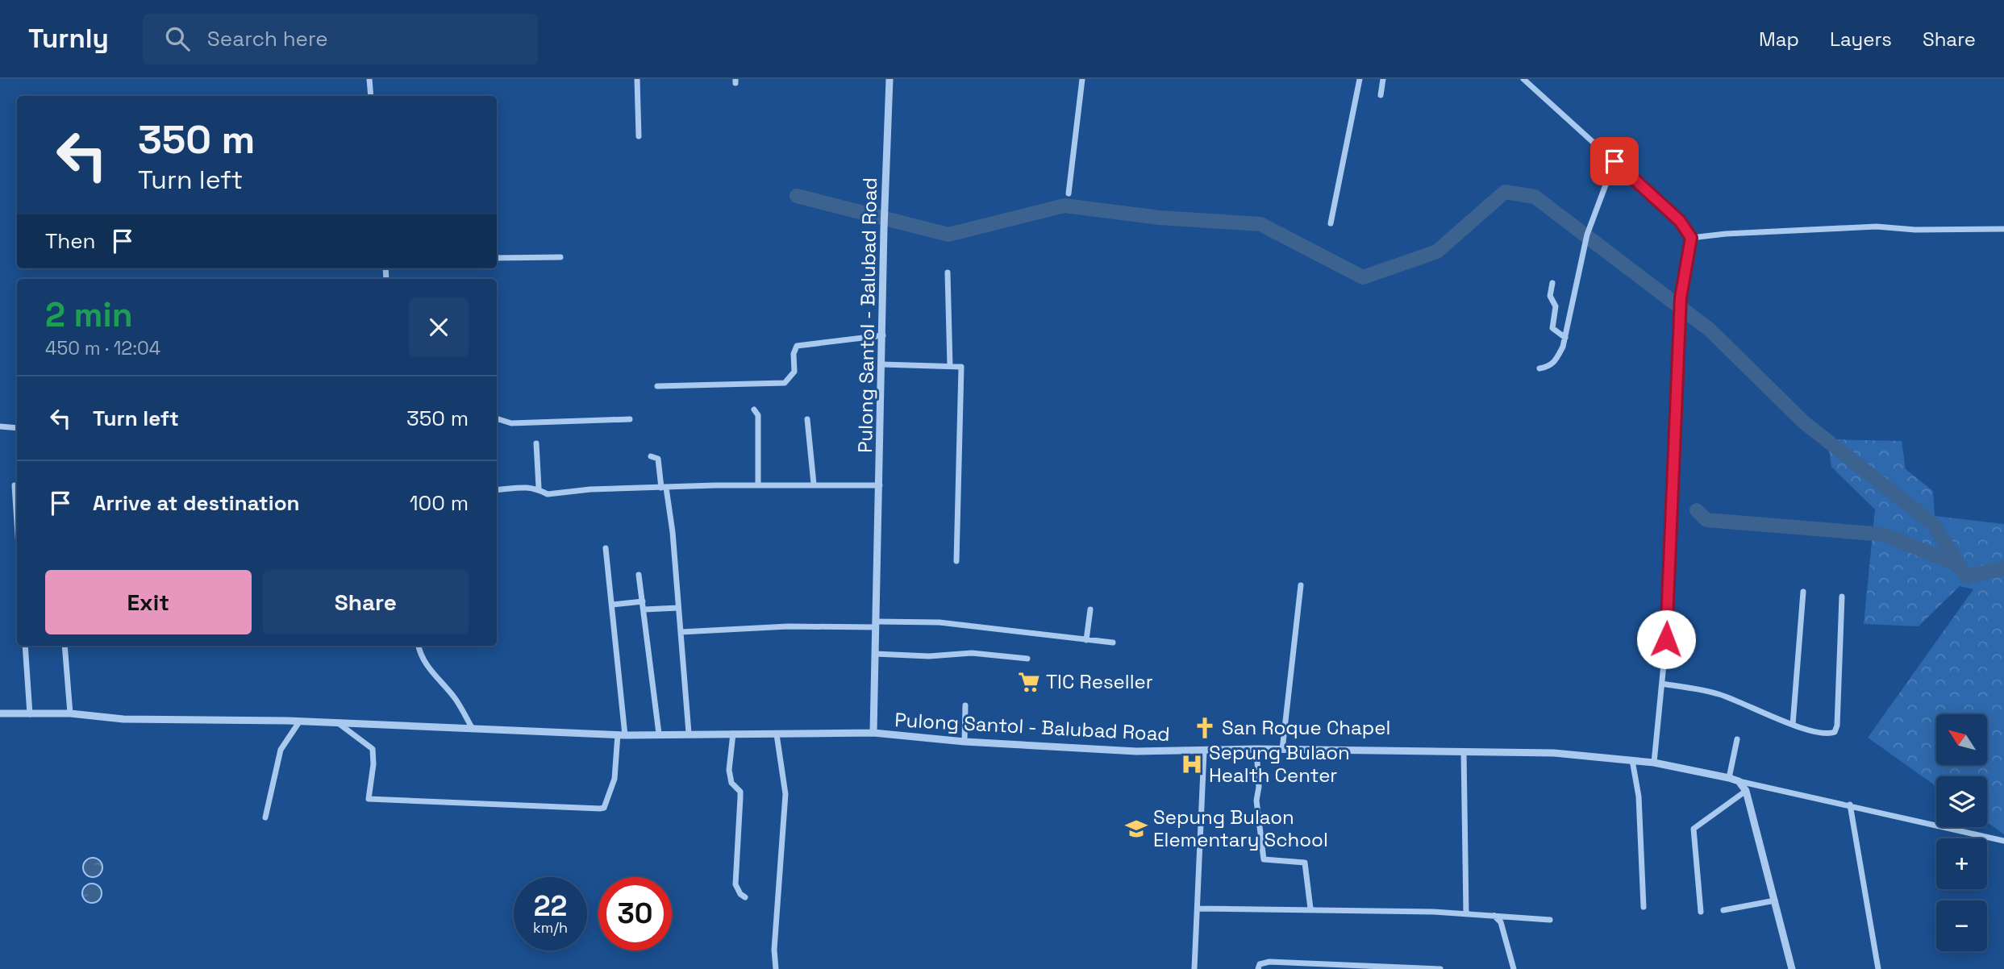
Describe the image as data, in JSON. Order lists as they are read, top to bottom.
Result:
{
  "streets": {
    "street": ["Pulong Santol - Balubad Road"]
  },
  "places": {
    "supermarket": ["TIC Reseller"],
    "church": ["San Roque Chapel"],
    "hospital": ["Sepung Bulaon Health Center"],
    "school or university": ["Sepung Bulaon Elementary School"]
  },
  "north": "top left",
  "page": {
    "header": "Turnly",
    "search": "Search here",
    "nav": ["Map", "Layers", "Share"],
    "turn": ["350 m", "Turn left"],
    "then": "Then",
    "heading": ["2 min", "450 m · 12:04"],
    "list": [
      {
        "name": "Turn left",
        "value": "350 m"
      },
      {
        "name": "Arrive at destination",
        "value": "100 m"
      }
    ],
    "buttons": ["Exit", "Share"],
    "map_buttons": ["+", "−"],
    "speed": "22 km/h",
    "limit": "30"
  }
}
